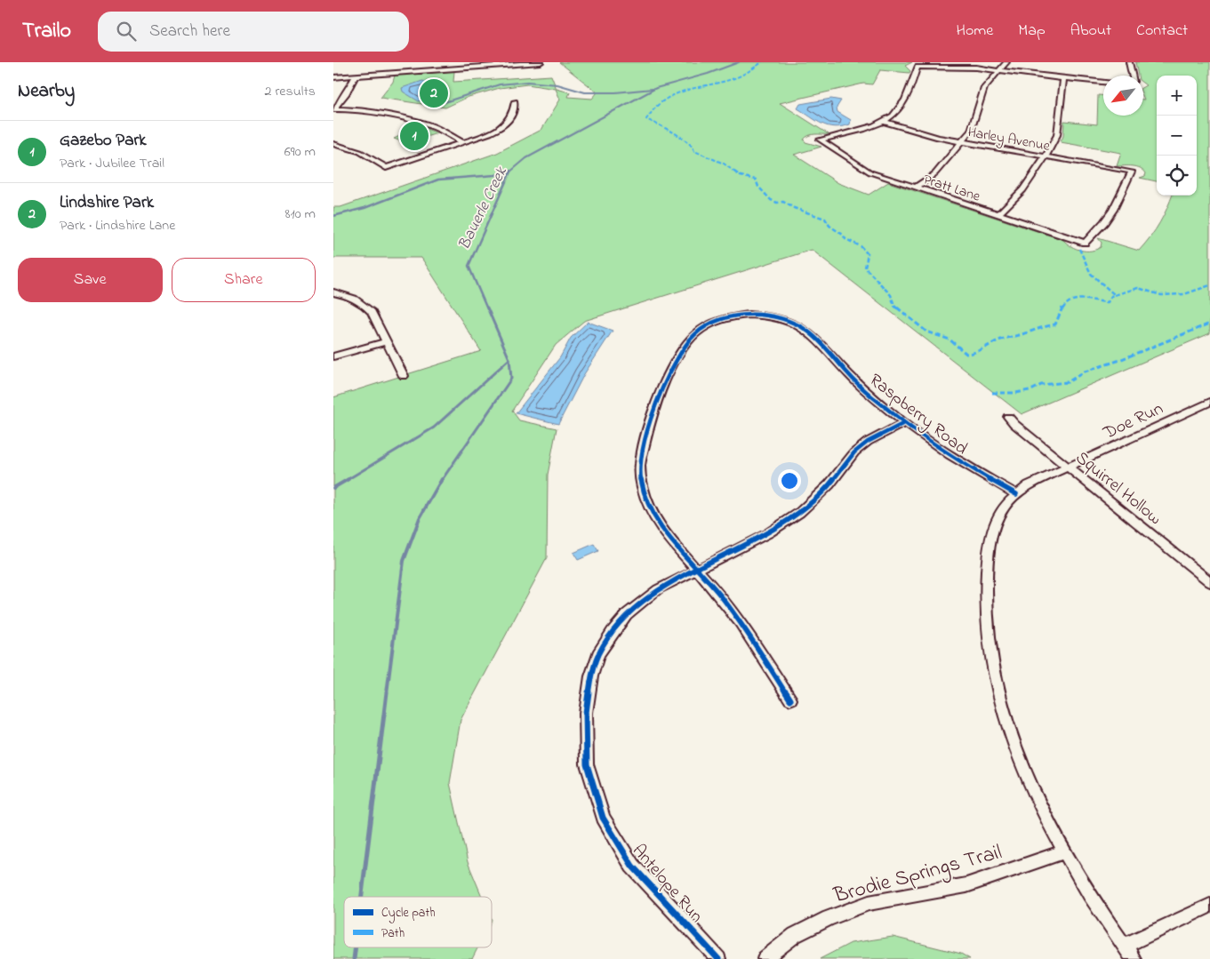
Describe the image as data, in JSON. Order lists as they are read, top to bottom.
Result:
{
  "streets": {
    "street": [
      "Harley Avenue",
      "Pratt Lane",
      "Raspberry Road",
      "Doe Run",
      "Squirrel Hollow",
      "Brodie Springs Trail",
      "Antelope Run"
    ]
  },
  "crossings": [
    ["Harley Avenue", "Pratt Lane"],
    ["Raspberry Road", "Doe Run"],
    ["Raspberry Road", "Antelope Run"],
    ["Doe Run", "Squirrel Hollow"],
    ["Doe Run", "Brodie Springs Trail"]
  ],
  "water": ["Bauerle Creek"],
  "legend": ["Cycle path", "Path"],
  "north": "bottom left",
  "page": {
    "header": "Trailo",
    "search": "Search here",
    "nav": [
      "Home",
      "Map",
      "About",
      "Contact"
    ],
    "heading": ["Nearby", "2 results"],
    "map_buttons": ["+", "−"],
    "pins": ["2", "1"],
    "list": [
      {
        "mark": "1",
        "name": "Gazebo Park",
        "note": "Park · Jubilee Trail",
        "value": "690 m"
      },
      {
        "mark": "2",
        "name": "Lindshire Park",
        "note": "Park · Lindshire Lane",
        "value": "810 m"
      }
    ],
    "buttons": ["Save", "Share"]
  }
}
